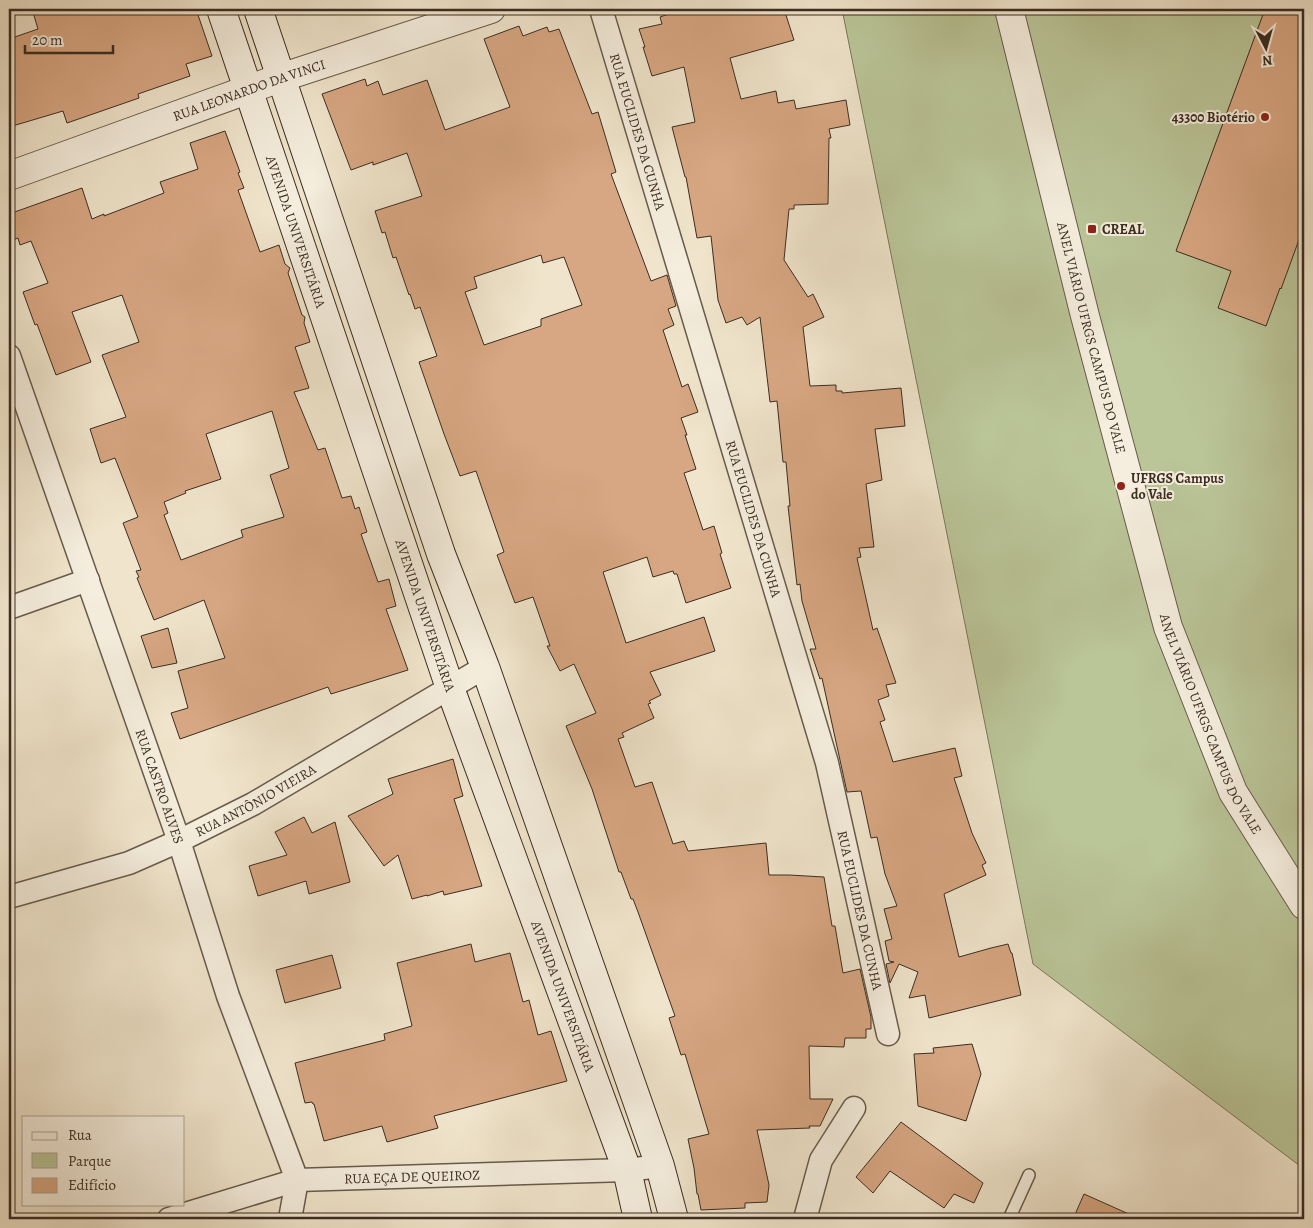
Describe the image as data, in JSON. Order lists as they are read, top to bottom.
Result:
{
  "streets": {
    "main road": ["RUA LEONARDO DA VINCI", "AVENIDA UNIVERSITÁRIA", "ANEL VIÁRIO UFRGS CAMPUS DO VALE"],
    "street": [
      "RUA EUCLIDES DA CUNHA",
      "RUA CASTRO ALVES",
      "RUA ANTÔNIO VIEIRA",
      "RUA EÇA DE QUEIROZ"
    ]
  },
  "crossings": [
    ["RUA LEONARDO DA VINCI", "AVENIDA UNIVERSITÁRIA"],
    ["AVENIDA UNIVERSITÁRIA", "RUA ANTÔNIO VIEIRA"],
    ["AVENIDA UNIVERSITÁRIA", "RUA EÇA DE QUEIROZ"],
    ["RUA CASTRO ALVES", "RUA ANTÔNIO VIEIRA"],
    ["RUA CASTRO ALVES", "RUA EÇA DE QUEIROZ"]
  ],
  "places": {
    "other": ["43300 Biotério", "UFRGS Campus do Vale"],
    "transit": ["CREAL"]
  },
  "legend": ["Rua", "Parque", "Edifício"],
  "scale_bar": "20 m",
  "north": "bottom"
}
